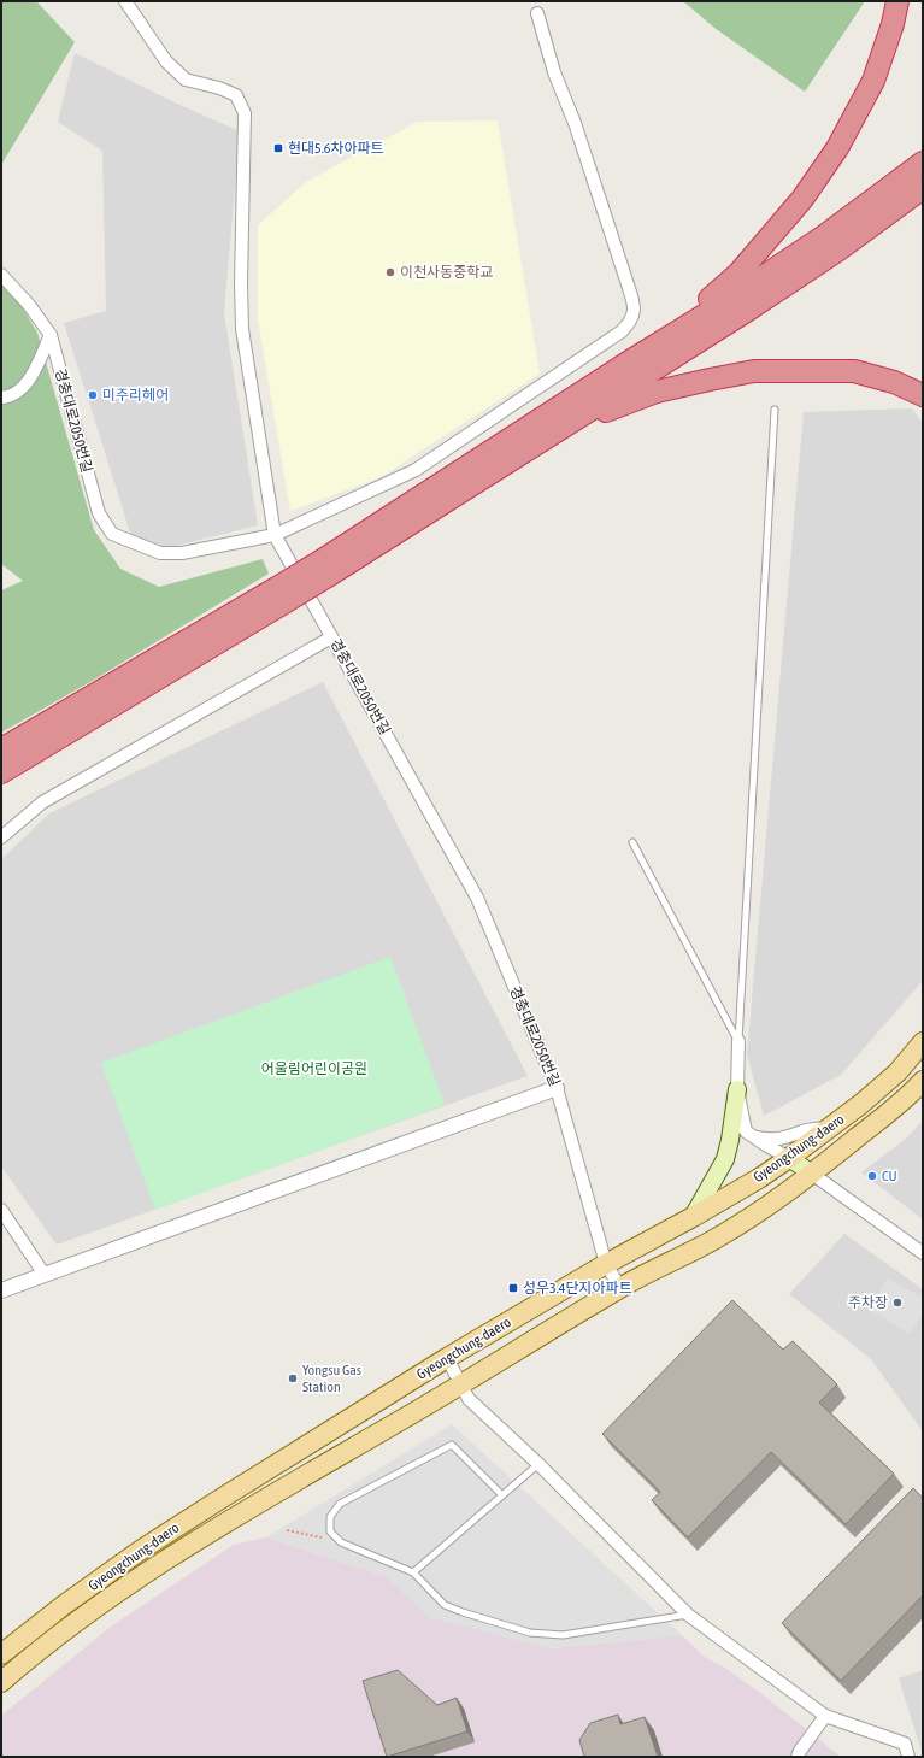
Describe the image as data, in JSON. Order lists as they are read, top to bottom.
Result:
{
  "streets": {
    "main road": ["Gyeongchung-daero"],
    "street": ["경충대로2050번길"]
  },
  "crossings": [
    ["경충대로2050번길", "Gyeongchung-daero"]
  ],
  "parks": ["어울림어린이공원"],
  "places": {
    "transit": ["현대5.6차아파트", "성우3.4단지아파트"],
    "other": [
      "이천사동중학교",
      "미주리헤어",
      "CU",
      "주차장",
      "Yongsu Gas Station"
    ]
  }
}
